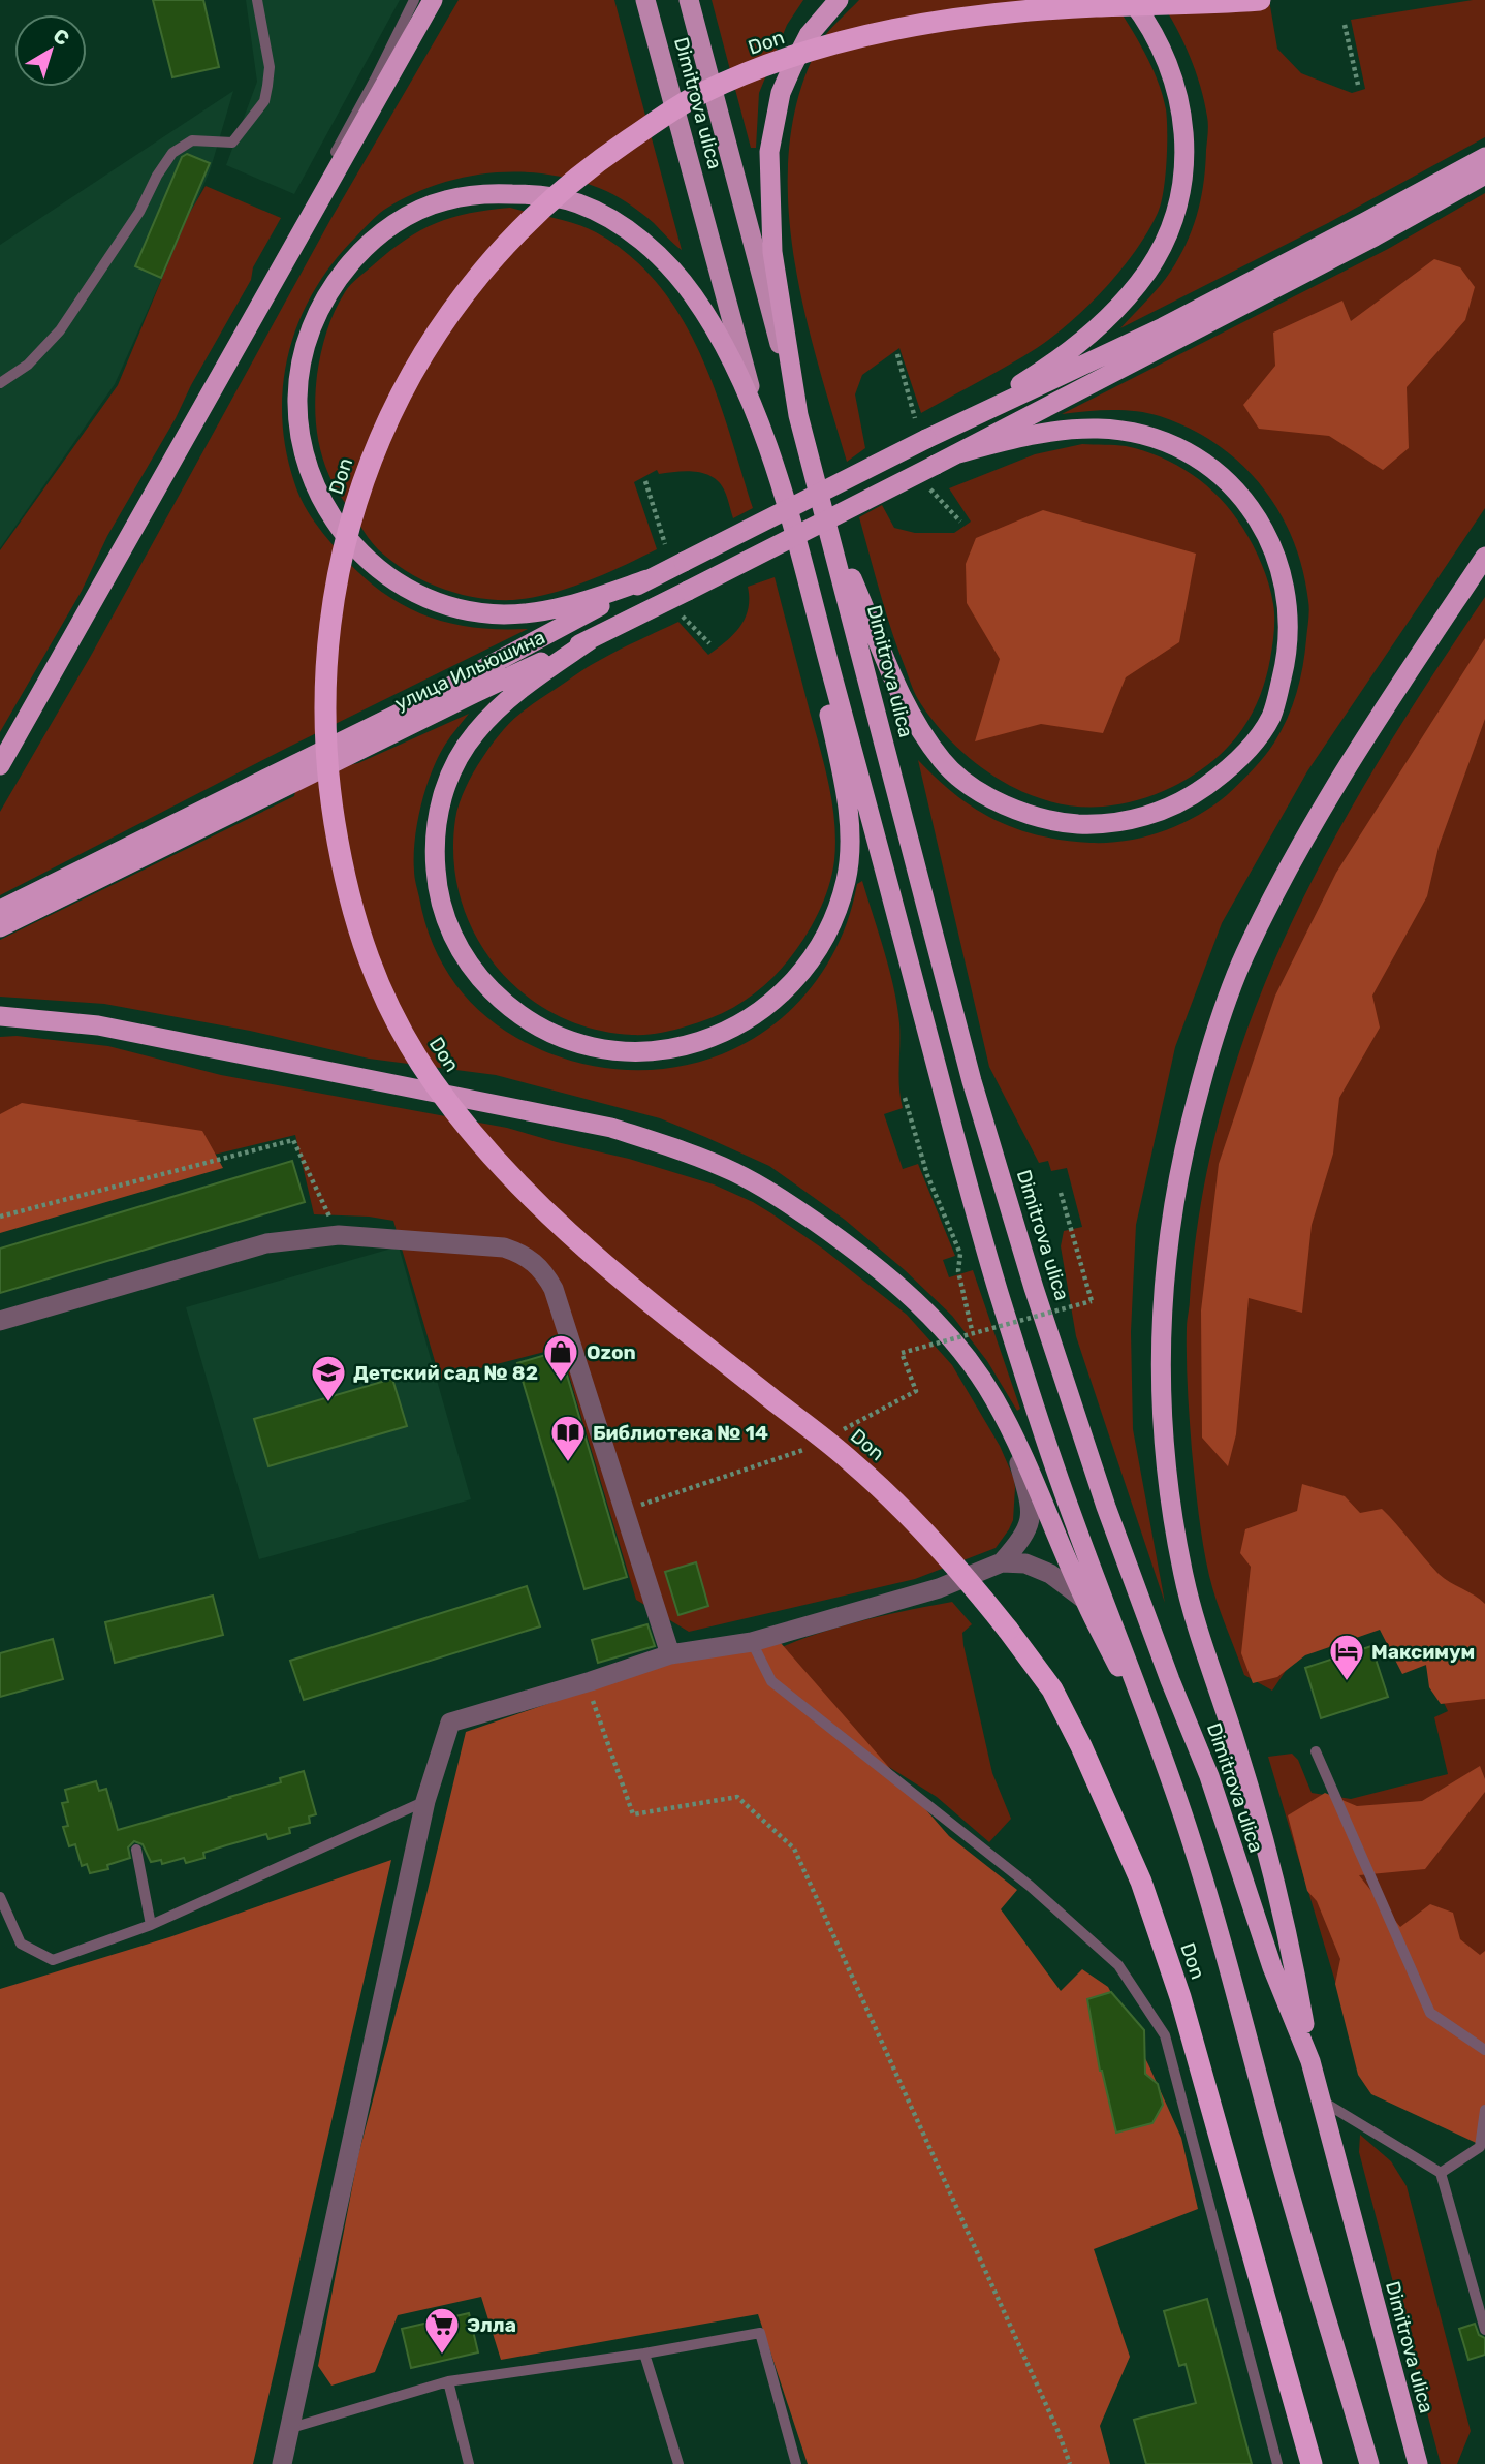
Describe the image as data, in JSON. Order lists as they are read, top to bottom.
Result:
{
  "streets": {
    "highway": ["Don", "Dimitrova ulica", "улица Ильюшина"]
  },
  "places": {
    "shop": ["Ozon"],
    "school or university": ["Детский сад № 82"],
    "library": ["Библиотека № 14"],
    "hotel": ["Максимум"],
    "supermarket": ["Элла"]
  },
  "north": "top right"
}
